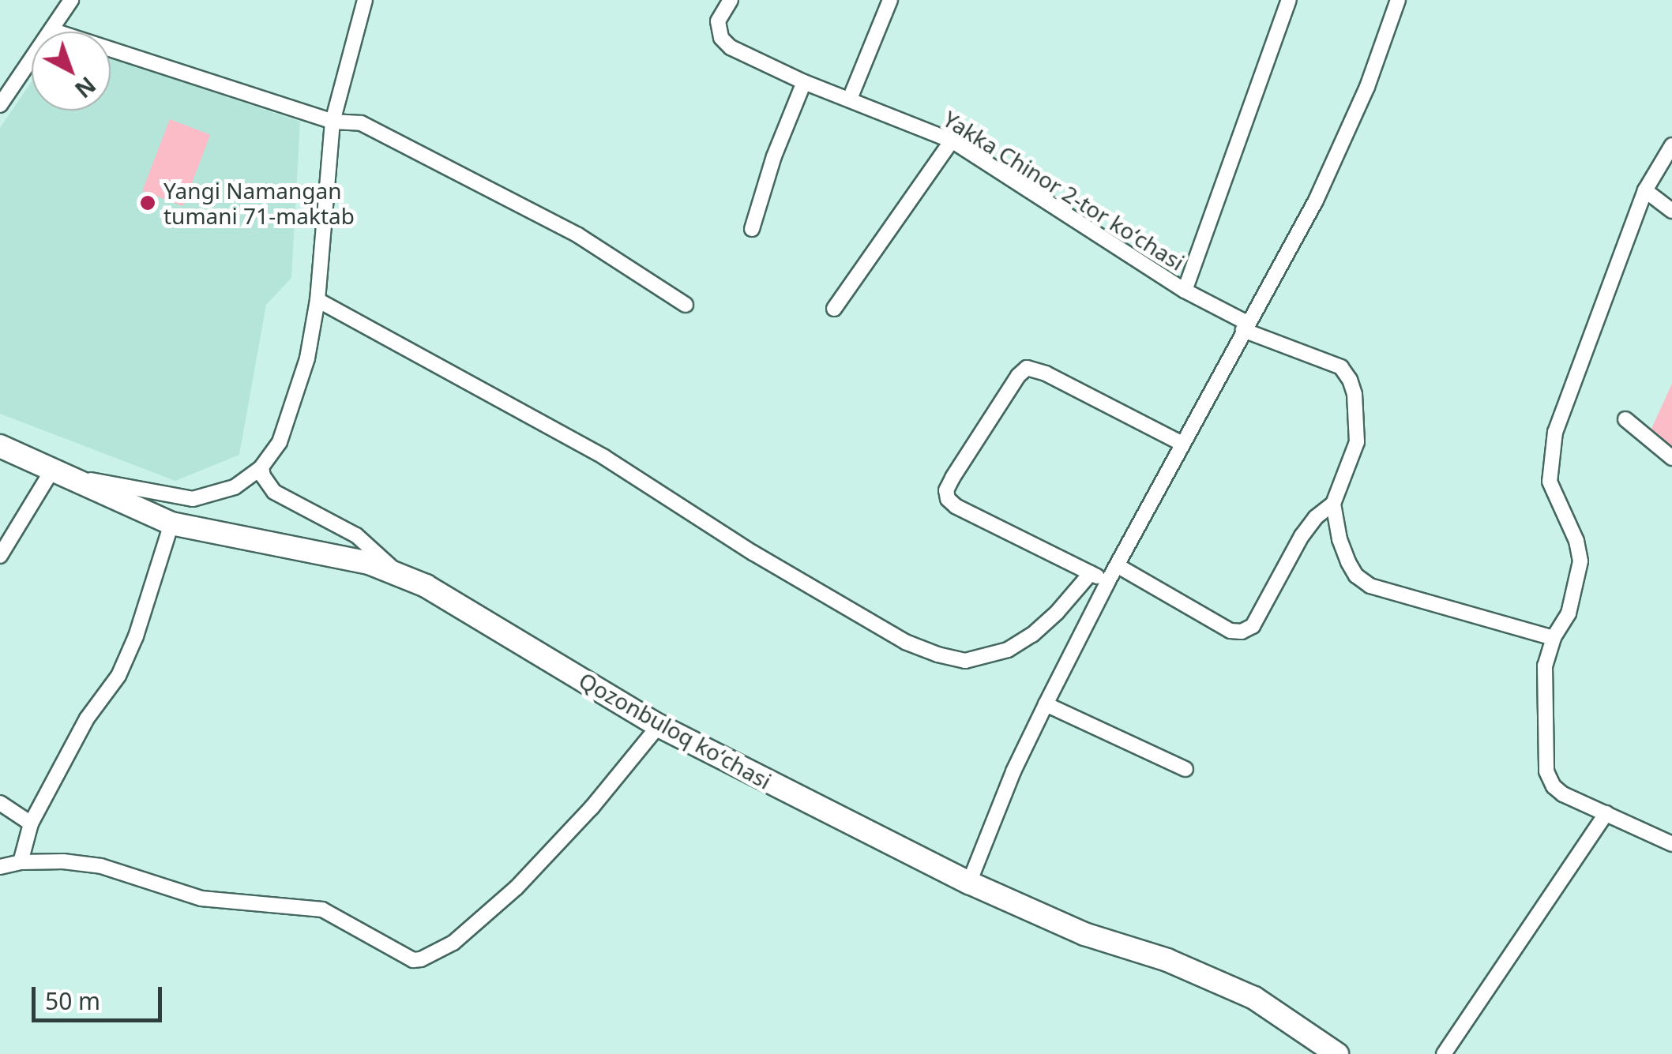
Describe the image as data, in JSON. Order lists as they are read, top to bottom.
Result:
{
  "streets": {
    "main road": ["Qozonbuloq koʻchasi"],
    "street": ["Yakka Chinor 2-tor koʻchasi"]
  },
  "places": ["Yangi Namangan tumani 71-maktab"],
  "scale_bar": "50 m",
  "north": "bottom right"
}
